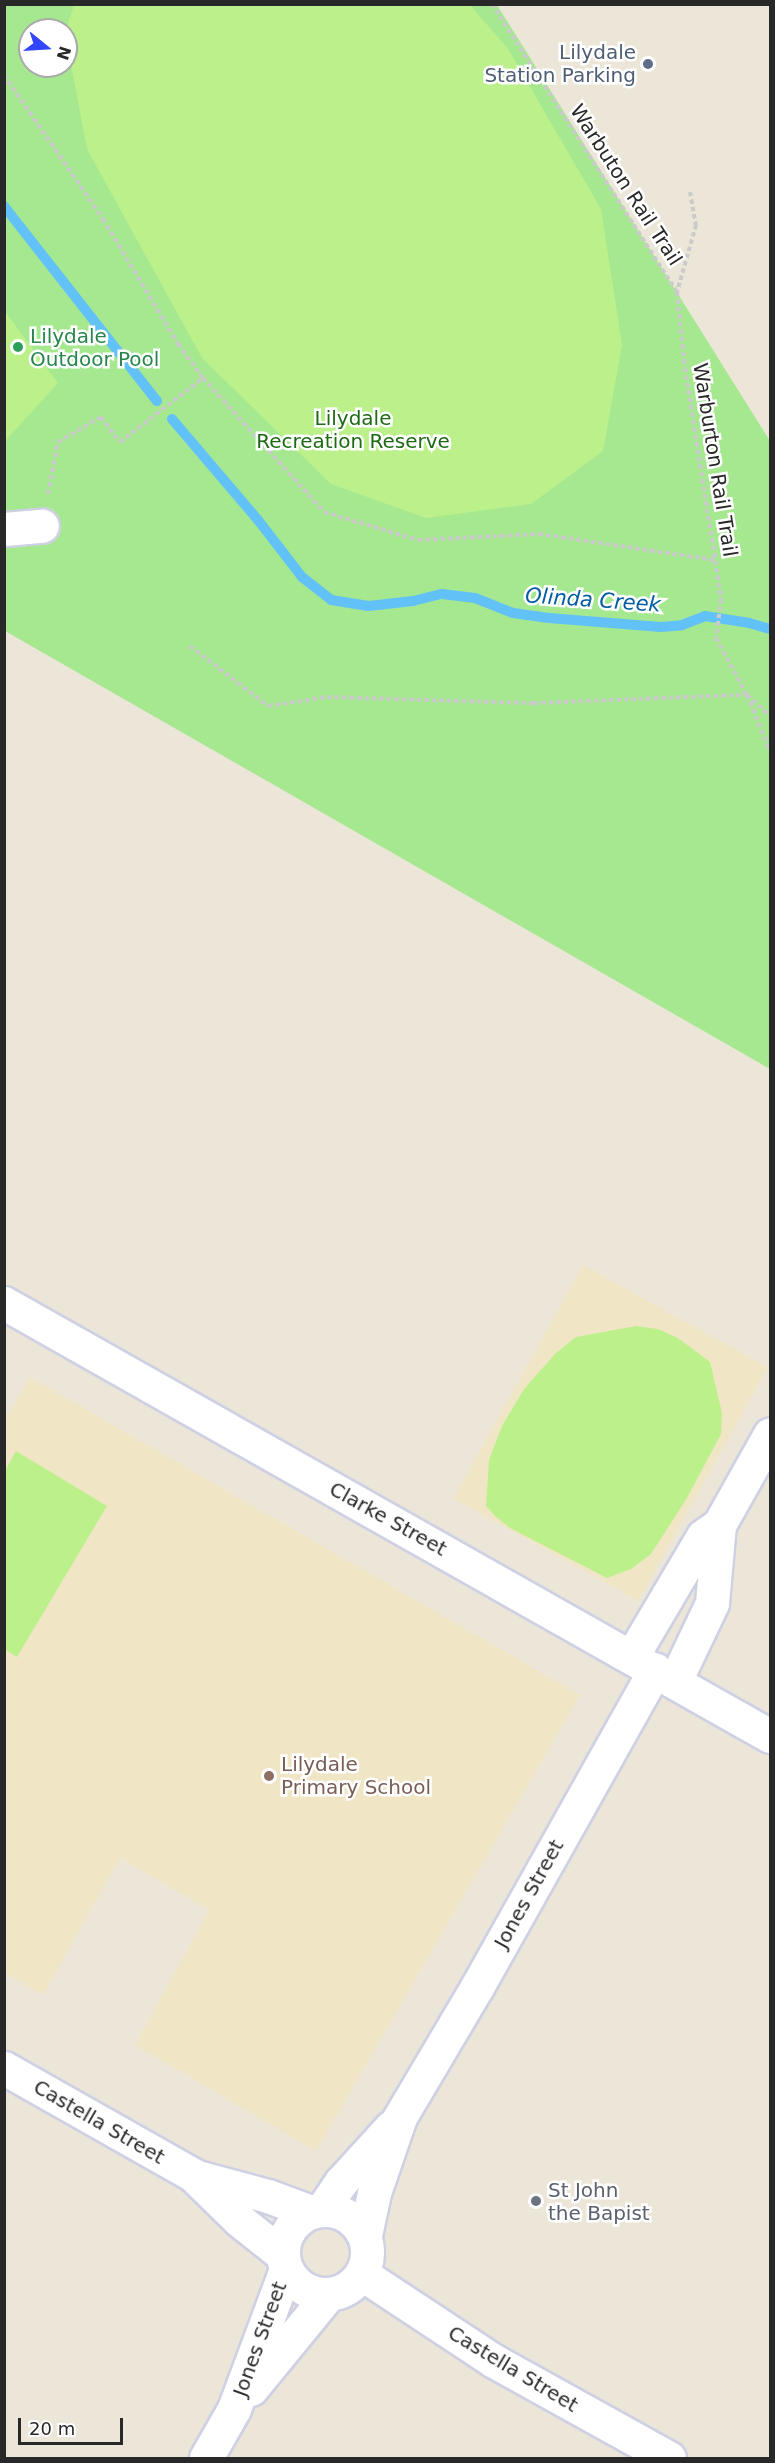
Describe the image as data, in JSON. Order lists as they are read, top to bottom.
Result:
{
  "streets": {
    "street": ["Clarke Street", "Jones Street", "Castella Street"],
    "path": ["Warbuton Rail Trail", "Warburton Rail Trail"]
  },
  "crossings": [
    ["Warbuton Rail Trail", "Warburton Rail Trail"],
    ["Clarke Street", "Jones Street"],
    ["Jones Street", "Castella Street"]
  ],
  "water": ["Olinda Creek"],
  "parks": ["Lilydale Recreation Reserve"],
  "places": [
    "Lilydale Station Parking",
    "Lilydale Outdoor Pool",
    "Lilydale Primary School",
    "St John the Bapist"
  ],
  "scale_bar": "20 m",
  "north": "right"
}
